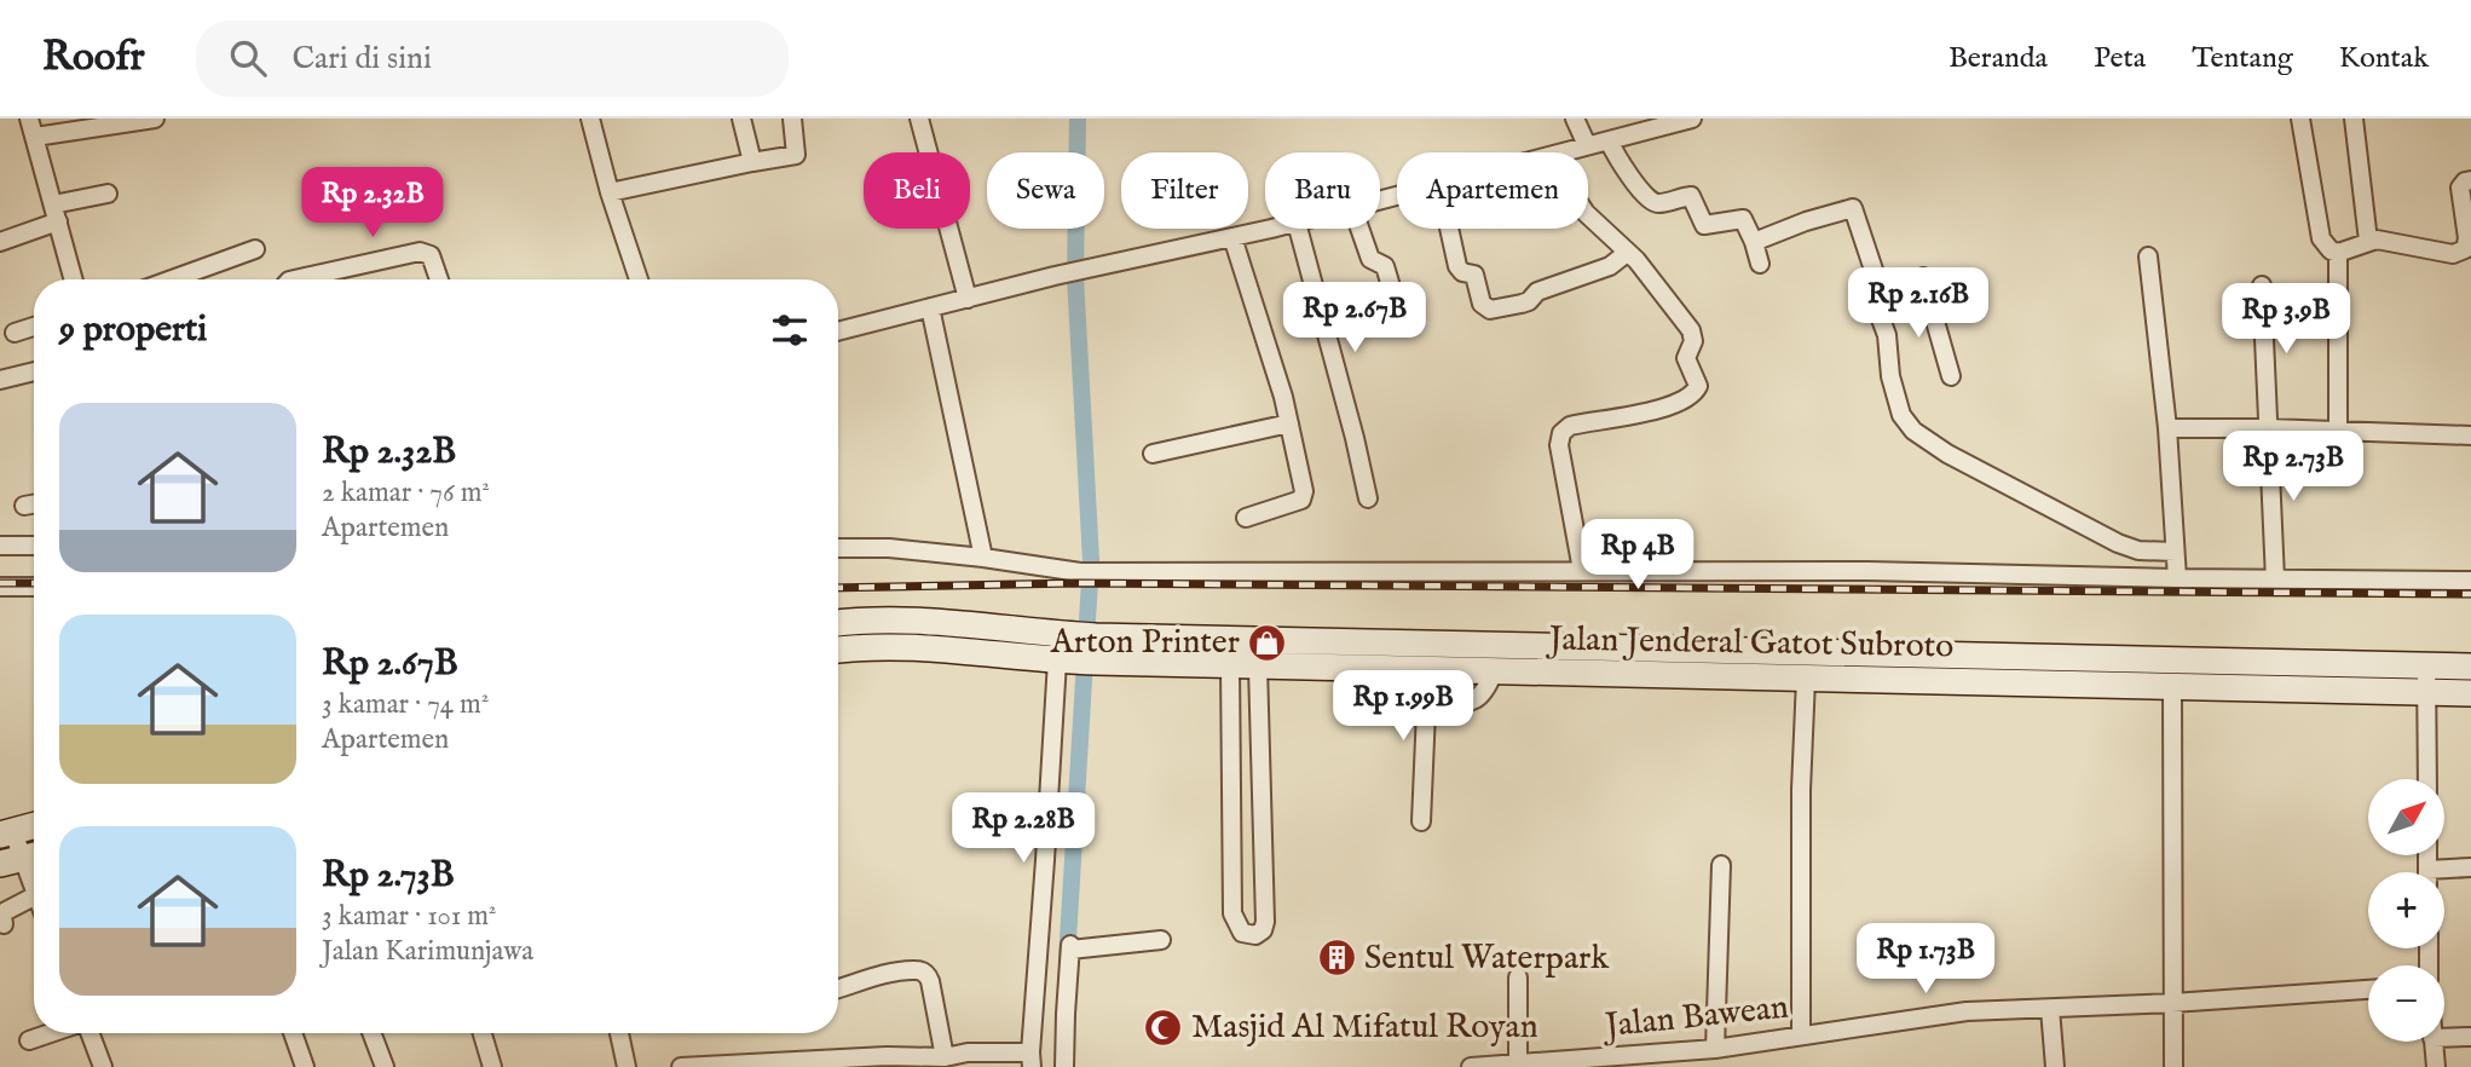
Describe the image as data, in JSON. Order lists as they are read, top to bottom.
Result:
{
  "streets": {
    "main road": ["Jalan Jenderal Gatot Subroto"],
    "street": ["Jalan Bawean"]
  },
  "places": {
    "shop": ["Arton Printer"],
    "building": ["Sentul Waterpark"],
    "mosque": ["Masjid Al Mifatul Royan"]
  },
  "north": "top right",
  "page": {
    "header": "Roofr",
    "search": "Cari di sini",
    "nav": [
      "Beranda",
      "Peta",
      "Tentang",
      "Kontak"
    ],
    "chip": [
      "Beli",
      "Sewa",
      "Filter",
      "Baru",
      "Apartemen"
    ],
    "price": [
      "Rp 2.32B",
      "Rp 2.16B",
      "Rp 2.67B",
      "Rp 3.9B",
      "Rp 2.73B",
      "Rp 4B",
      "Rp 1.99B",
      "Rp 2.28B",
      "Rp 1.73B"
    ],
    "heading": "9 properti",
    "list": [
      {
        "name": "Rp 2.32B",
        "note": "2 kamar · 76 m² · Apartemen"
      },
      {
        "name": "Rp 2.67B",
        "note": "3 kamar · 74 m² · Apartemen"
      },
      {
        "name": "Rp 2.73B",
        "note": "3 kamar · 101 m² · Jalan Karimunjawa"
      }
    ],
    "map_buttons": ["+", "−"]
  }
}
